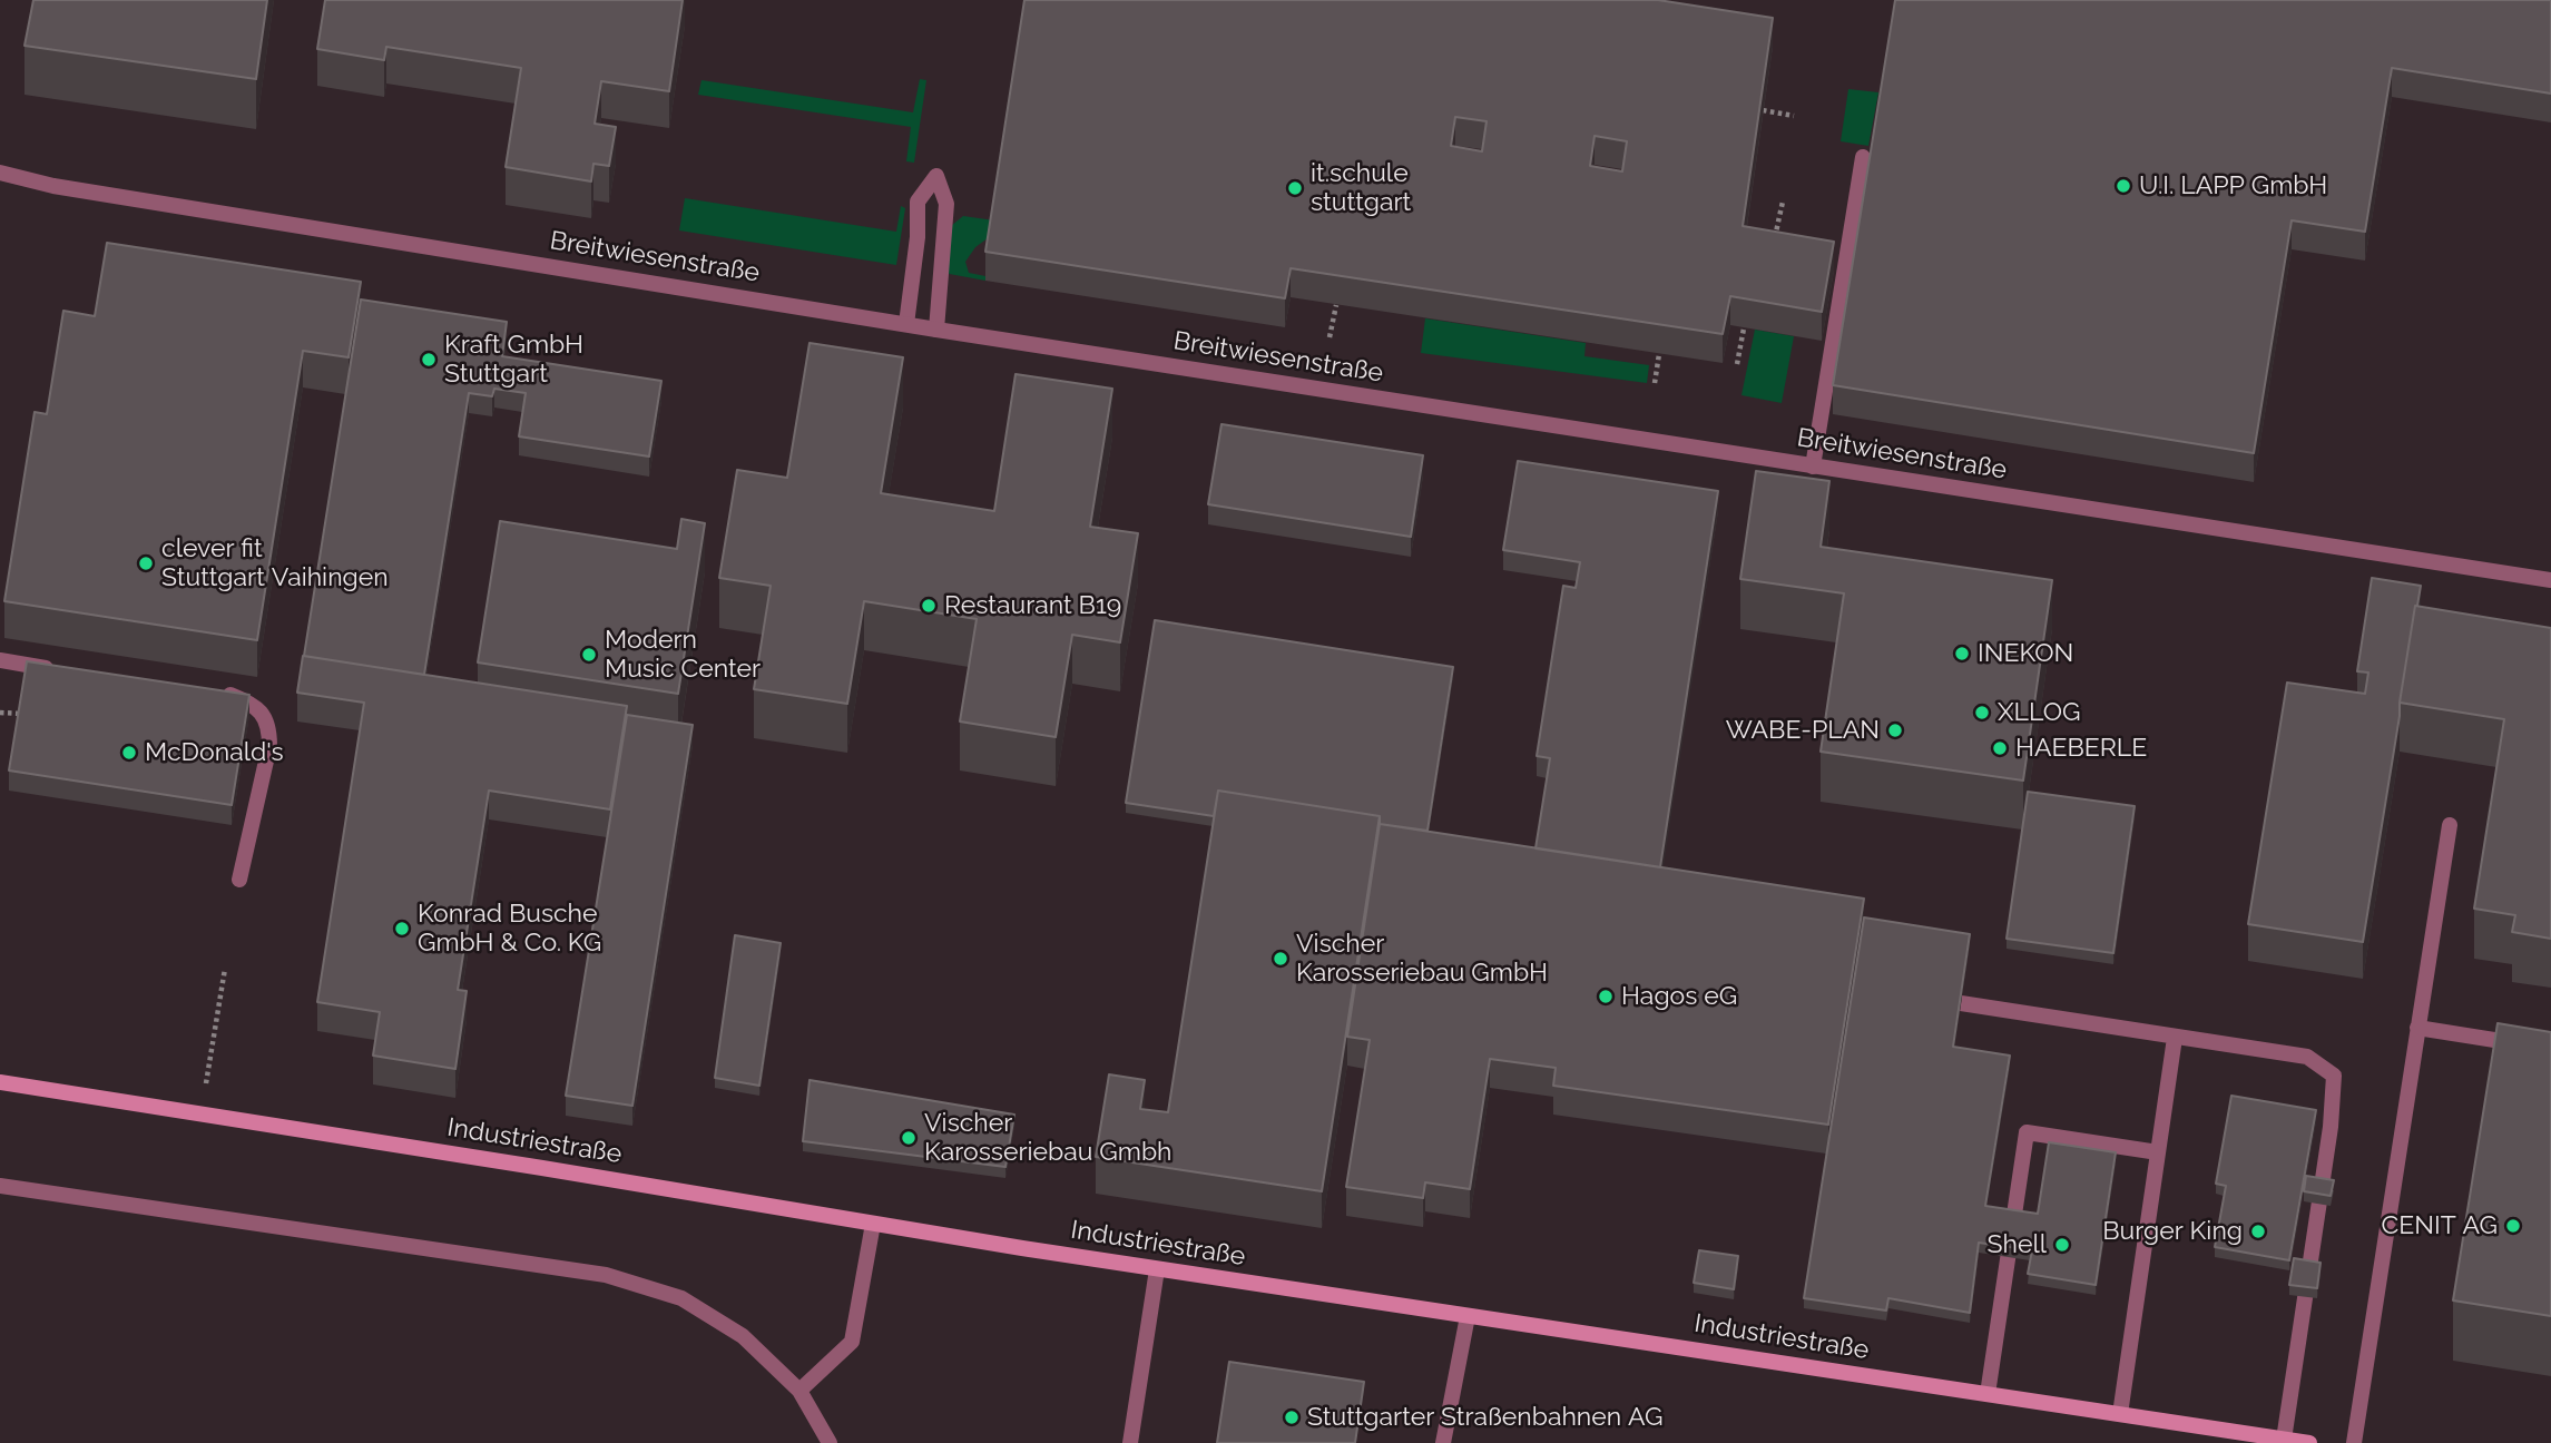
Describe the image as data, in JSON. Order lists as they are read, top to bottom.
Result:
{
  "streets": {
    "street": ["Breitwiesenstraße", "Industriestraße"]
  },
  "places": [
    "U.I. LAPP GmbH",
    "it.schule stuttgart",
    "Kraft GmbH Stuttgart",
    "clever fit Stuttgart Vaihingen",
    "Restaurant B19",
    "INEKON",
    "Modern Music Center",
    "XLLOG",
    "WABE-PLAN",
    "HAEBERLE",
    "McDonald's",
    "Konrad Busche GmbH & Co. KG",
    "Vischer Karosseriebau GmbH",
    "Hagos eG",
    "Vischer Karosseriebau Gmbh",
    "CENIT AG",
    "Burger King",
    "Shell",
    "Stuttgarter Straßenbahnen AG"
  ]
}
